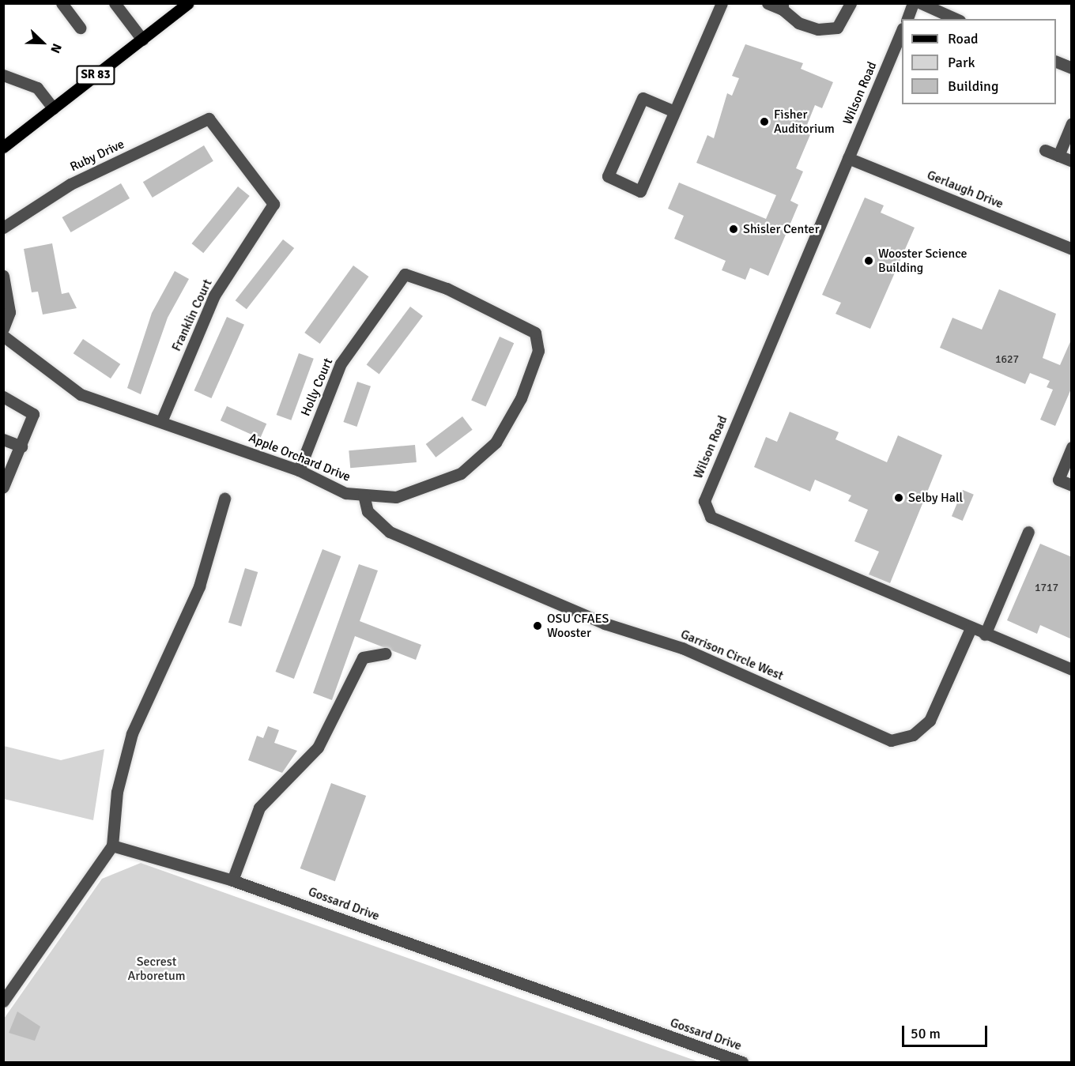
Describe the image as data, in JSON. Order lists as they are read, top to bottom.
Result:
{
  "streets": {
    "main road": ["SR 83"],
    "street": [
      "Wilson Road",
      "Ruby Drive",
      "Gerlaugh Drive",
      "Franklin Court",
      "Holly Court",
      "Apple Orchard Drive",
      "Garrison Circle West",
      "Gossard Drive"
    ]
  },
  "crossings": [
    ["Wilson Road", "Gerlaugh Drive"],
    ["Wilson Road", "Garrison Circle West"],
    ["Ruby Drive", "Franklin Court"],
    ["Franklin Court", "Apple Orchard Drive"],
    ["Holly Court", "Apple Orchard Drive"],
    ["Apple Orchard Drive", "Garrison Circle West"]
  ],
  "parks": ["Secrest Arboretum"],
  "places": [
    "Fisher Auditorium",
    "Shisler Center",
    "Wooster Science Building",
    "Selby Hall",
    "OSU CFAES Wooster"
  ],
  "house_numbers": ["1627", "1717"],
  "legend": ["Road", "Park", "Building"],
  "scale_bar": "50 m",
  "north": "bottom right"
}
